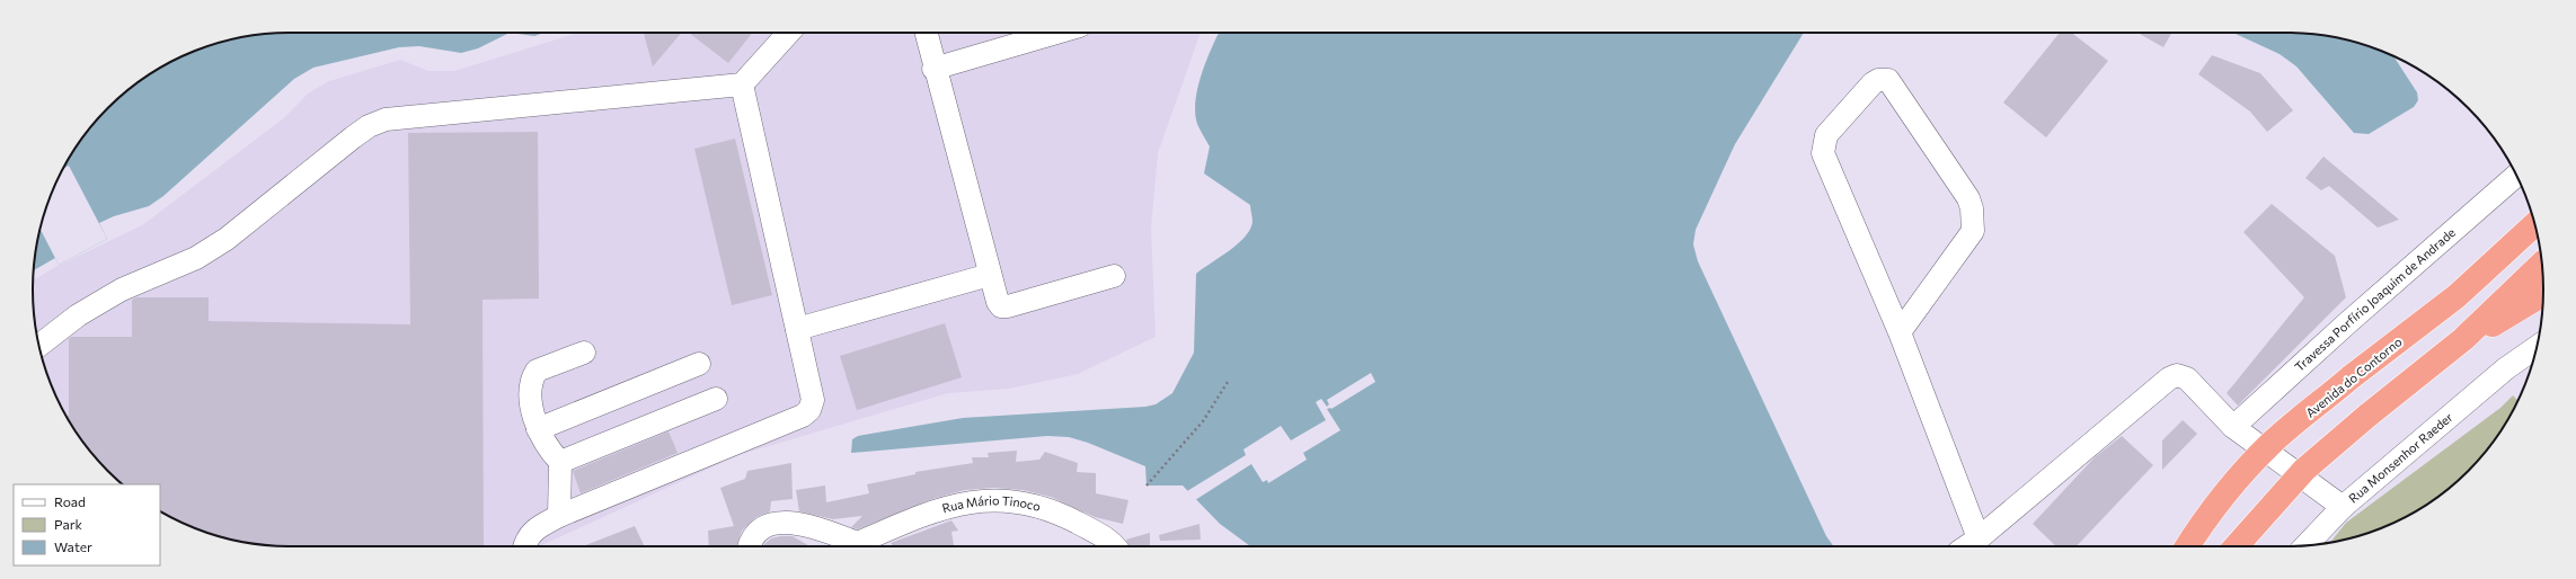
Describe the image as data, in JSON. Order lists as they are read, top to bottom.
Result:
{
  "streets": {
    "highway": ["Avenida do Contorno"],
    "street": ["Travessa Porfírio Joaquim de Andrade", "Rua Monsenhor Raeder", "Rua Mário Tinoco"]
  },
  "crossings": [
    ["Travessa Porfírio Joaquim de Andrade", "Rua Monsenhor Raeder"]
  ],
  "legend": ["Road", "Park", "Water"]
}
